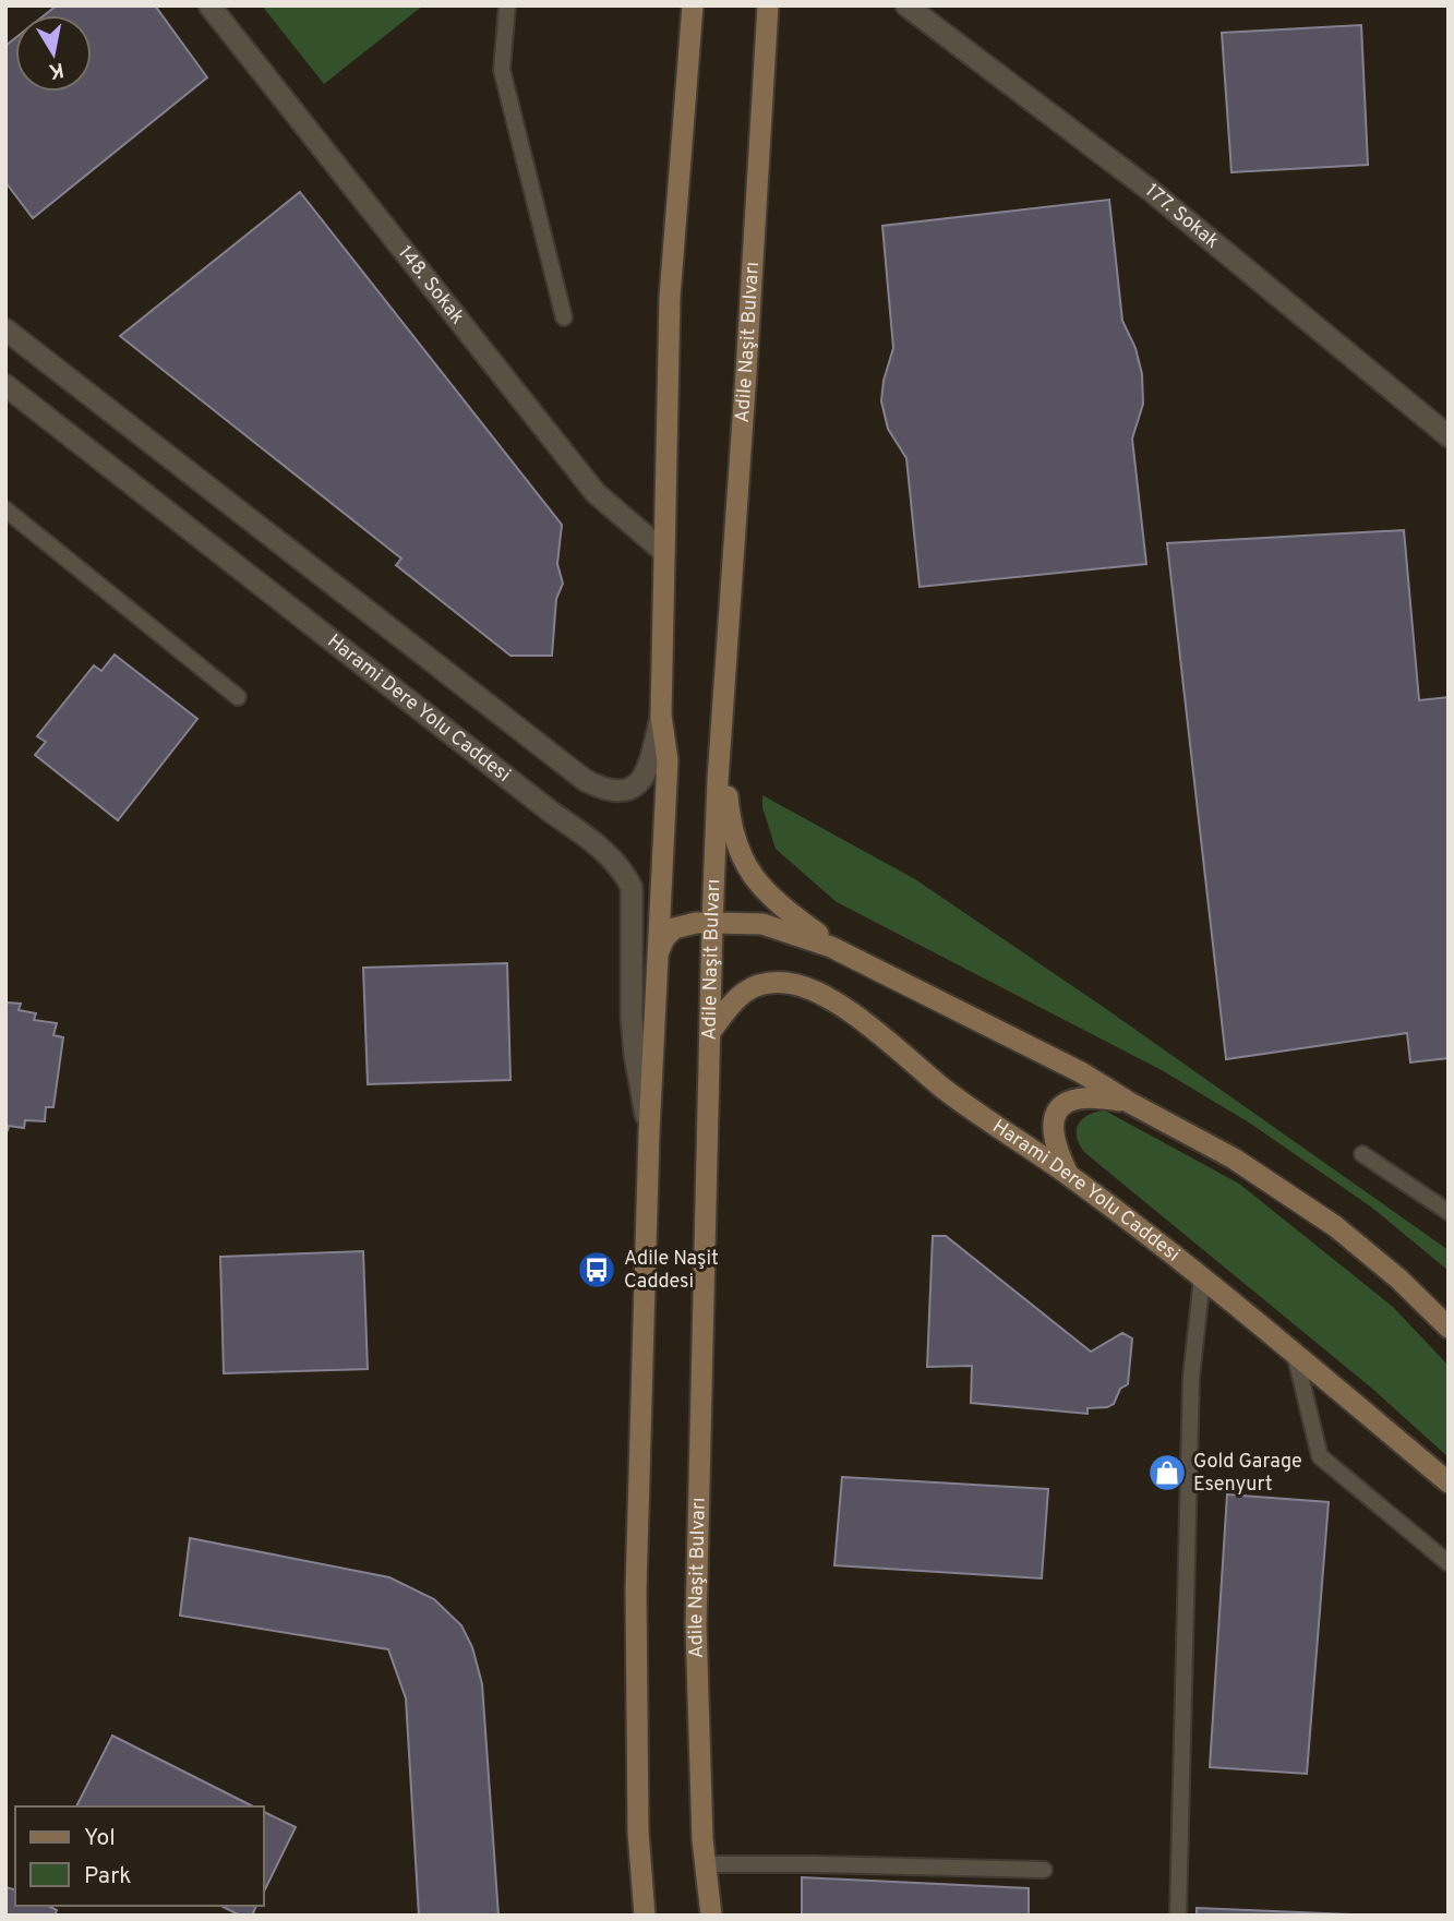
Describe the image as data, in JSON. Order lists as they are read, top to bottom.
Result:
{
  "streets": {
    "main road": ["Adile Naşit Bulvarı", "Harami Dere Yolu Caddesi"],
    "street": ["177. Sokak", "148. Sokak"]
  },
  "crossings": [
    ["Adile Naşit Bulvarı", "Harami Dere Yolu Caddesi"]
  ],
  "places": {
    "bus stop": ["Adile Naşit Caddesi"],
    "shop": ["Gold Garage Esenyurt"]
  },
  "legend": ["Yol", "Park"],
  "north": "bottom"
}
